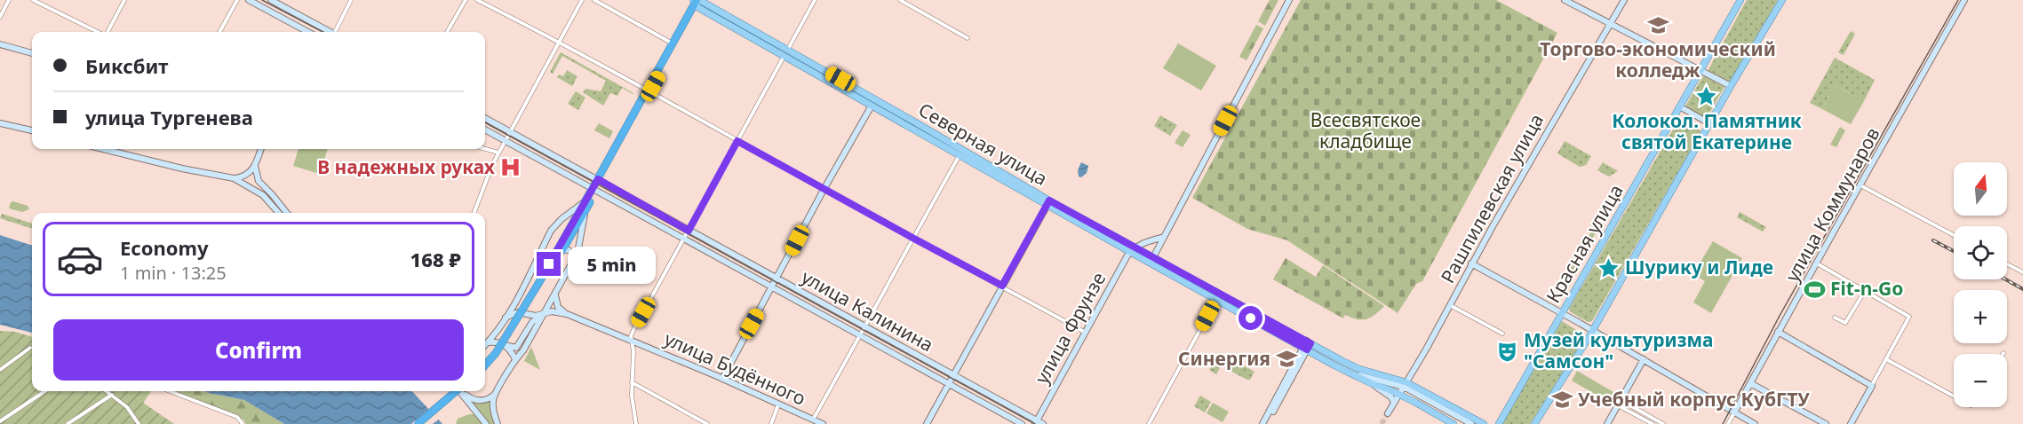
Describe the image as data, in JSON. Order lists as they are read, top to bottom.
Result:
{
  "streets": {
    "main road": ["Северная улица", "Красная улица"],
    "street": [
      "Рашпилевская улица",
      "улица Коммунаров",
      "улица Калинина",
      "улица Фрунзе",
      "улица Будённого"
    ]
  },
  "crossings": [
    ["Северная улица", "Рашпилевская улица"],
    ["Северная улица", "улица Фрунзе"],
    ["улица Калинина", "улица Фрунзе"]
  ],
  "parks": ["Всесвятское кладбище"],
  "places": {
    "school or university": ["Торгово-экономический колледж", "Синергия", "Учебный корпус КубГТУ"],
    "place": ["Колокол. Памятник святой Екатерине", "Шурику и Лиде"],
    "hospital": ["В надежных руках"],
    "sports": ["Fit-n-Go"],
    "theatre": ["Музей культуризма \"Самсон\""]
  },
  "north": "top",
  "page": {
    "banner": ["Биксбит", "улица Тургенева"],
    "map_buttons": ["+", "−"],
    "list": [
      {
        "name": "Economy",
        "note": "1 min · 13:25",
        "value": "168 ₽"
      }
    ],
    "bubble": "5 min",
    "buttons": "Confirm"
  }
}
